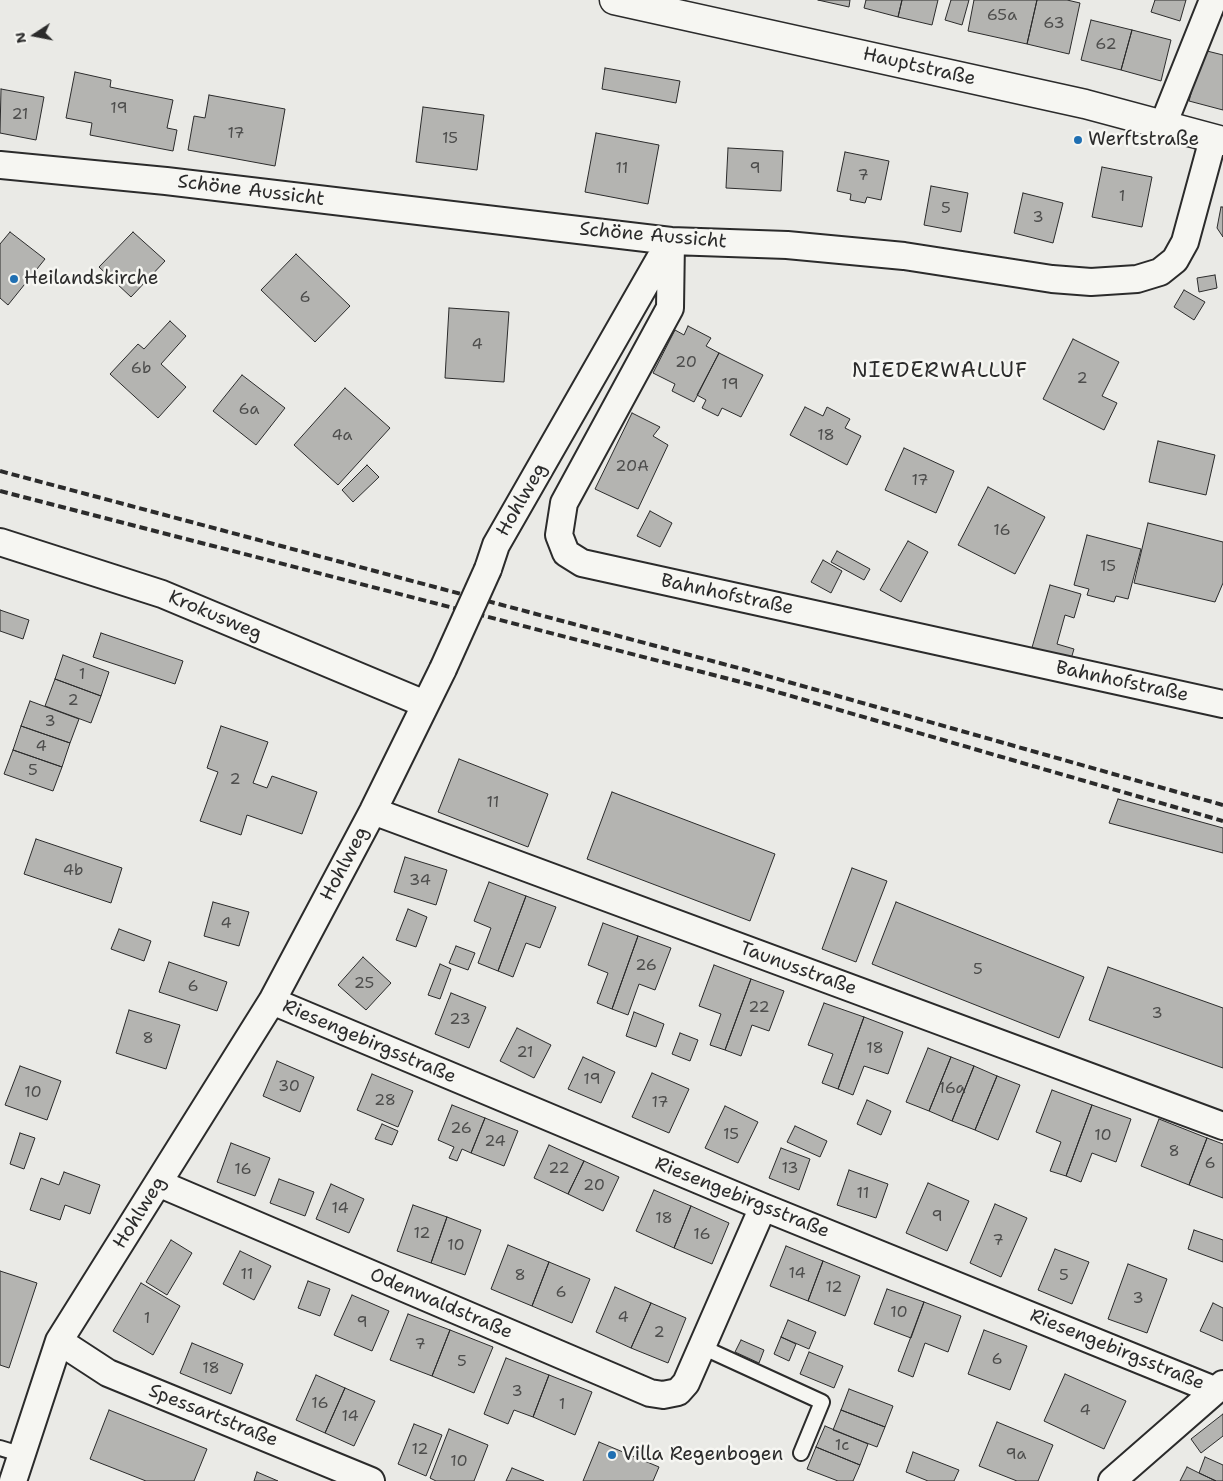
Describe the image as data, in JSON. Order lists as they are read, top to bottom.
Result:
{
  "streets": {
    "street": [
      "Hauptstraße",
      "Schöne Aussicht",
      "Hohlweg",
      "Bahnhofstraße",
      "Krokusweg",
      "Taunusstraße",
      "Riesengebirgsstraße",
      "Odenwaldstraße",
      "Spessartstraße"
    ]
  },
  "crossings": [
    ["Hauptstraße", "Schöne Aussicht"],
    ["Schöne Aussicht", "Hohlweg"],
    ["Schöne Aussicht", "Bahnhofstraße"],
    ["Hohlweg", "Bahnhofstraße"],
    ["Hohlweg", "Krokusweg"],
    ["Hohlweg", "Taunusstraße"],
    ["Hohlweg", "Riesengebirgsstraße"],
    ["Hohlweg", "Odenwaldstraße"],
    ["Hohlweg", "Spessartstraße"],
    ["Riesengebirgsstraße", "Odenwaldstraße"]
  ],
  "districts": ["NIEDERWALLUF"],
  "places": ["Werftstraße", "Heilandskirche", "Villa Regenbogen"],
  "house_numbers": [
    "65a",
    "63",
    "62",
    "19",
    "21",
    "17",
    "15",
    "11",
    "9",
    "7",
    "1",
    "5",
    "3",
    "6",
    "4",
    "20",
    "6b",
    "2",
    "19",
    "6a",
    "4a",
    "18",
    "20A",
    "17",
    "16",
    "15",
    "1",
    "2",
    "3",
    "4",
    "5",
    "2",
    "11",
    "4b",
    "34",
    "4",
    "26",
    "5",
    "25",
    "6",
    "22",
    "3",
    "23",
    "8",
    "18",
    "21",
    "19",
    "30",
    "16a",
    "10",
    "28",
    "17",
    "26",
    "15",
    "10",
    "24",
    "8",
    "6",
    "22",
    "13",
    "16",
    "20",
    "11",
    "14",
    "9",
    "18",
    "12",
    "16",
    "7",
    "10",
    "14",
    "11",
    "8",
    "5",
    "12",
    "6",
    "3",
    "10",
    "4",
    "1",
    "9",
    "2",
    "7",
    "6",
    "5",
    "18",
    "3",
    "16",
    "1",
    "4",
    "14",
    "1c",
    "12",
    "9a",
    "10"
  ],
  "north": "left"
}
